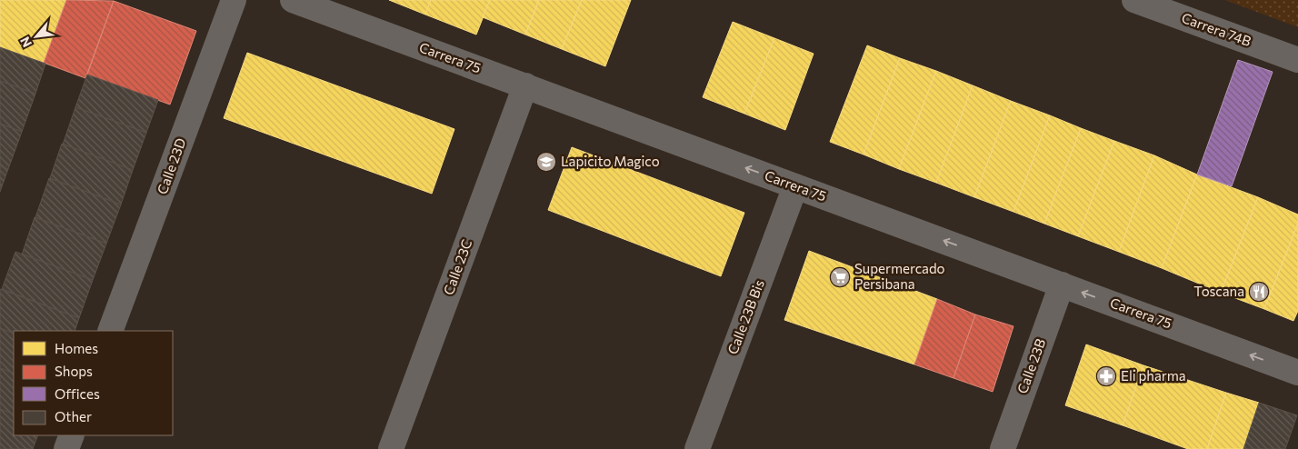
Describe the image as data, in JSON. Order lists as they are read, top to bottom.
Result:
{
  "streets": {
    "street": [
      "Carrera 74B",
      "Carrera 75",
      "Calle 23D",
      "Calle 23C",
      "Calle 23B Bis",
      "Calle 23B"
    ]
  },
  "crossings": [
    ["Carrera 75", "Calle 23C"],
    ["Carrera 75", "Calle 23B Bis"],
    ["Carrera 75", "Calle 23B"]
  ],
  "one_way": ["Carrera 75"],
  "places": {
    "school or university": ["Lapicito Magico"],
    "supermarket": ["Supermercado Persibana"],
    "restaurant": ["Toscana"],
    "pharmacy": ["Eli pharma"]
  },
  "legend": [
    "Homes",
    "Shops",
    "Offices",
    "Other"
  ],
  "north": "bottom left"
}
